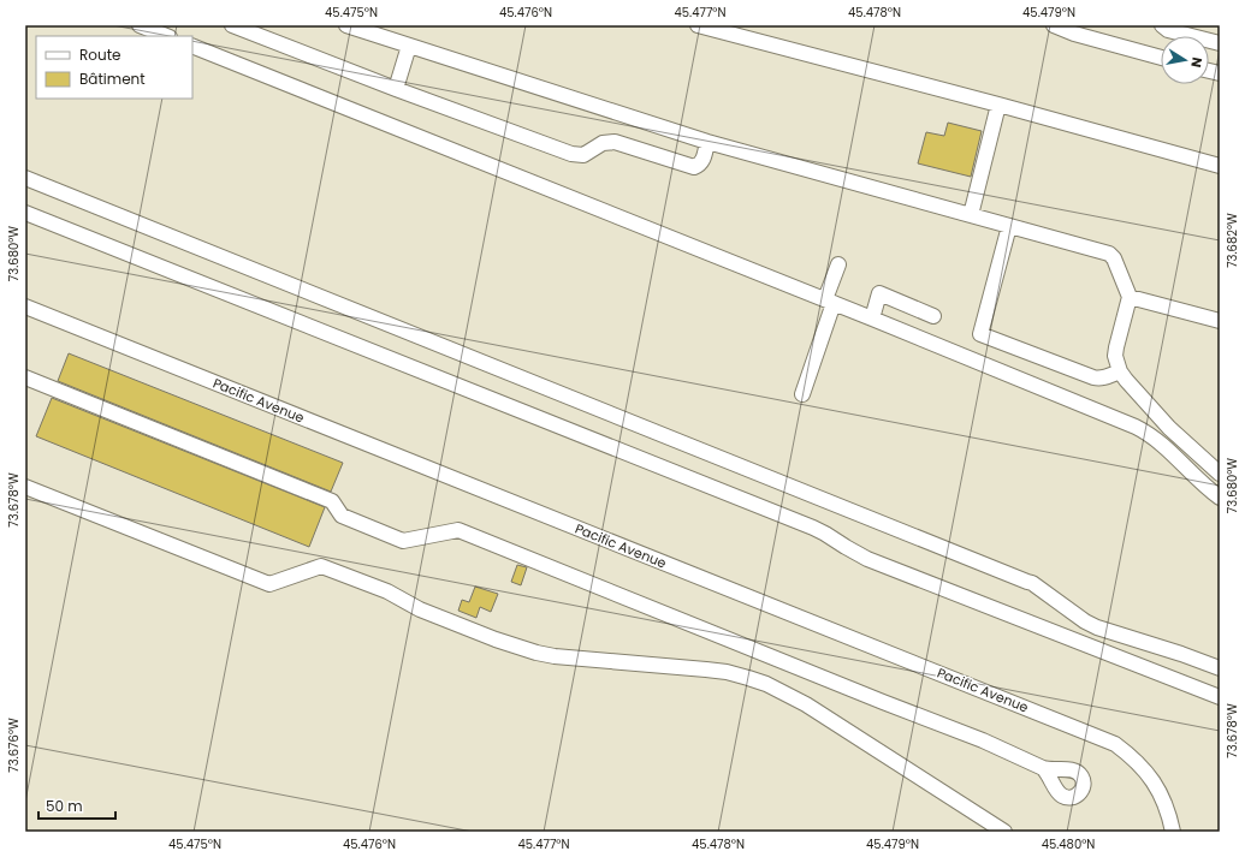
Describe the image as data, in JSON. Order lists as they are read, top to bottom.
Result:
{
  "streets": {
    "street": ["Pacific Avenue"]
  },
  "legend": ["Route", "Bâtiment"],
  "scale_bar": "50 m",
  "north": "right",
  "coordinates": [
    "45.475°N",
    "45.476°N",
    "45.477°N",
    "45.478°N",
    "45.479°N",
    "73.682°W",
    "73.680°W",
    "73.678°W",
    "73.676°W",
    "45.480°N"
  ]
}
